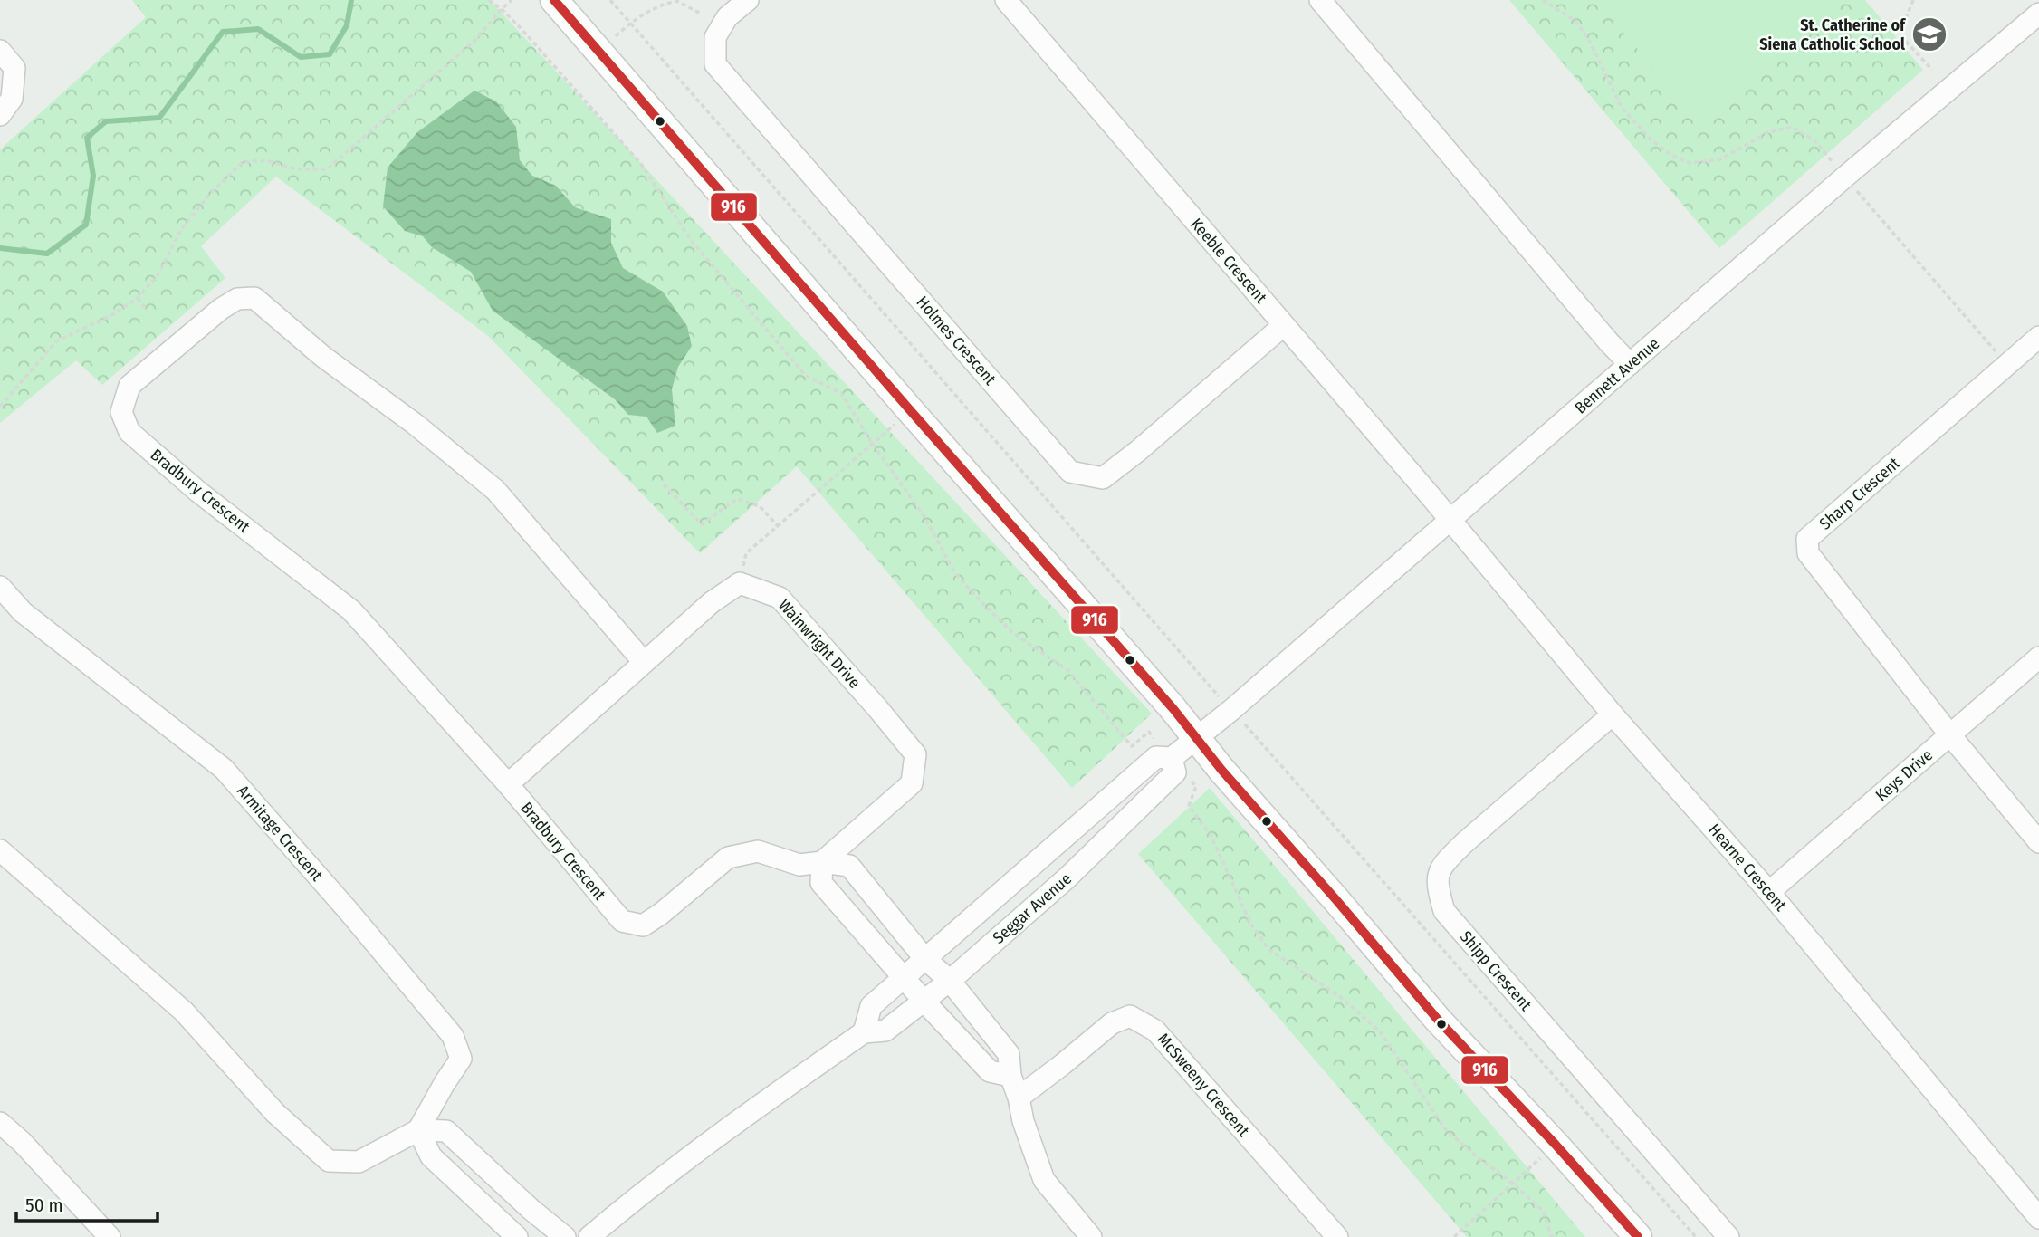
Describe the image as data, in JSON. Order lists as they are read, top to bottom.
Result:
{
  "streets": {
    "street": [
      "Keeble Crescent",
      "Holmes Crescent",
      "Bennett Avenue",
      "Bradbury Crescent",
      "Sharp Crescent",
      "Wainwright Drive",
      "Keys Drive",
      "Armitage Crescent",
      "Hearne Crescent",
      "Seggar Avenue",
      "Shipp Crescent",
      "McSweeny Crescent"
    ]
  },
  "crossings": [
    ["Keeble Crescent", "Holmes Crescent"],
    ["Keeble Crescent", "Bennett Avenue"],
    ["Keeble Crescent", "Hearne Crescent"],
    ["Bennett Avenue", "Hearne Crescent"],
    ["Bennett Avenue", "Seggar Avenue"],
    ["Bradbury Crescent", "Wainwright Drive"],
    ["Bradbury Crescent", "Seggar Avenue"],
    ["Sharp Crescent", "Keys Drive"],
    ["Keys Drive", "Hearne Crescent"],
    ["Hearne Crescent", "Shipp Crescent"]
  ],
  "places": {
    "school or university": ["St. Catherine of Siena Catholic School"]
  },
  "lines": ["transit line 916"],
  "scale_bar": "50 m"
}
